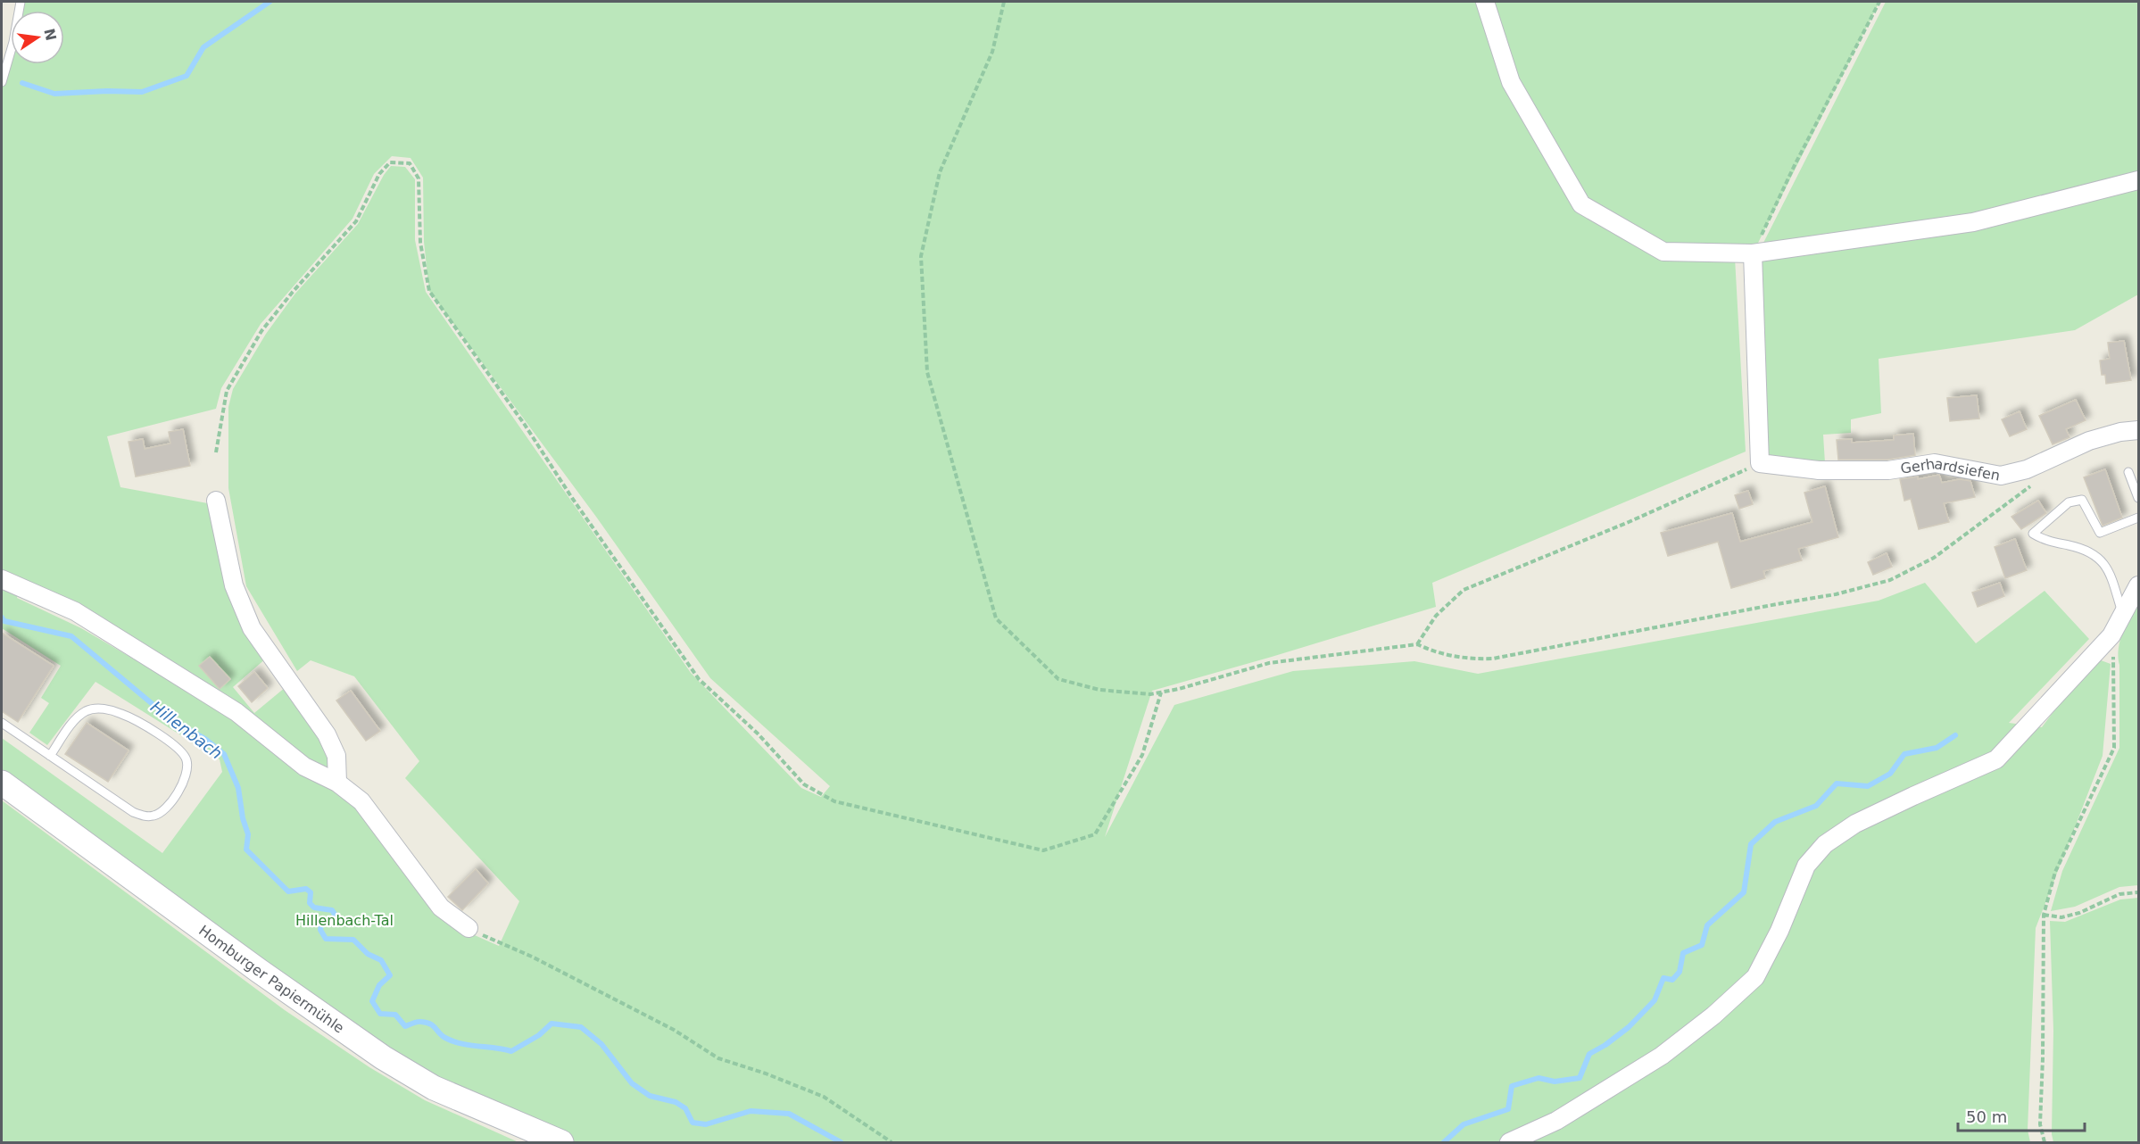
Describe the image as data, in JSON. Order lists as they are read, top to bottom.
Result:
{
  "streets": {
    "main road": ["Homburger Papiermühle"],
    "street": ["Gerhardsiefen"]
  },
  "water": ["Hillenbach"],
  "parks": ["Hillenbach-Tal"],
  "scale_bar": "50 m",
  "north": "right"
}
